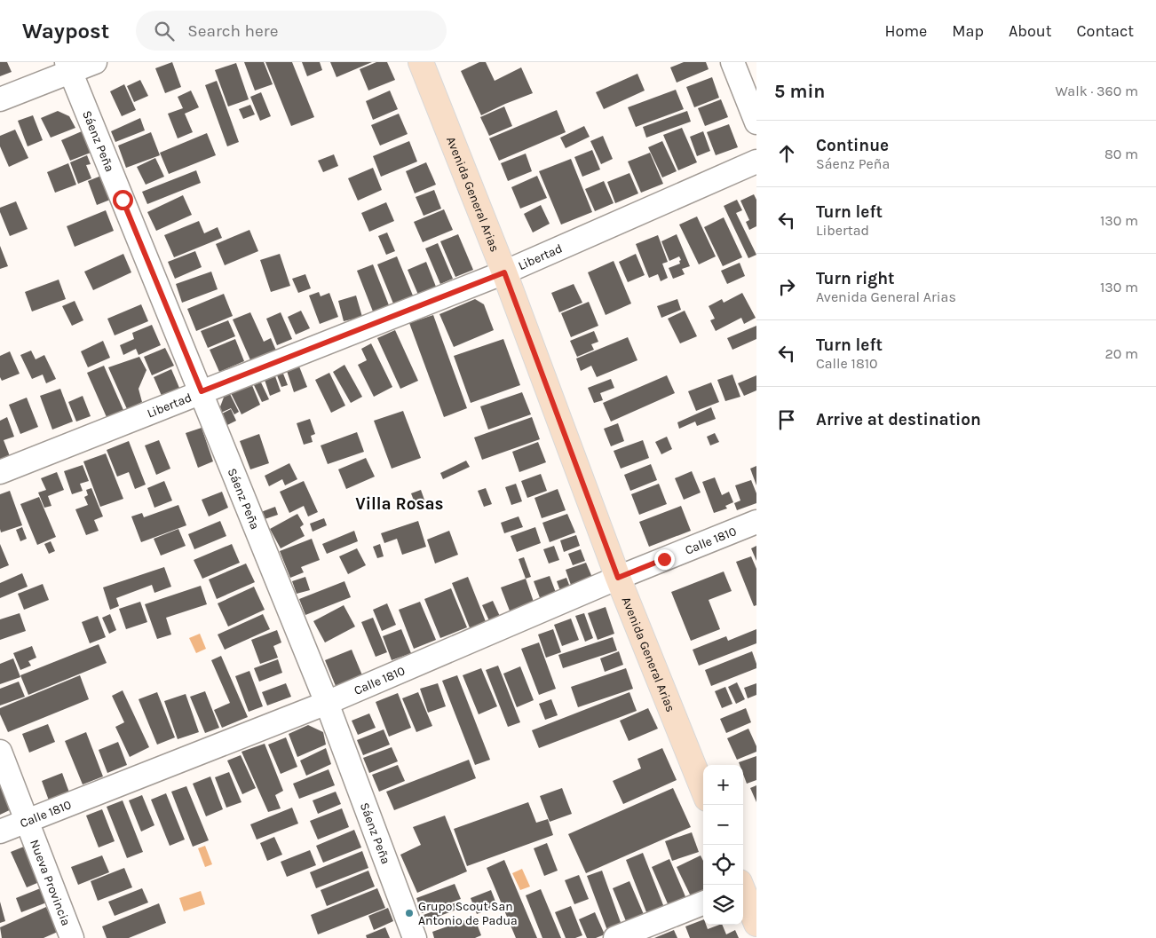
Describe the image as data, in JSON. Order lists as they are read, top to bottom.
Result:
{
  "streets": {
    "main road": ["Avenida General Arias"],
    "street": [
      "Sáenz Peña",
      "Libertad",
      "Calle 1810",
      "Nueva Provincia"
    ]
  },
  "crossings": [
    ["Sáenz Peña", "Libertad"],
    ["Sáenz Peña", "Calle 1810"],
    ["Avenida General Arias", "Libertad"],
    ["Avenida General Arias", "Calle 1810"],
    ["Calle 1810", "Nueva Provincia"]
  ],
  "districts": ["Villa Rosas"],
  "places": ["Grupo Scout San Antonio de Padua"],
  "page": {
    "header": "Waypost",
    "search": "Search here",
    "nav": [
      "Home",
      "Map",
      "About",
      "Contact"
    ],
    "heading": ["5 min", "Walk · 360 m"],
    "list": [
      ["Continue", "Sáenz Peña", "80 m"],
      ["Turn left", "Libertad", "130 m"],
      ["Turn right", "Avenida General Arias", "130 m"],
      ["Turn left", "Calle 1810", "20 m"],
      "Arrive at destination"
    ],
    "map_buttons": ["+", "−"]
  }
}
